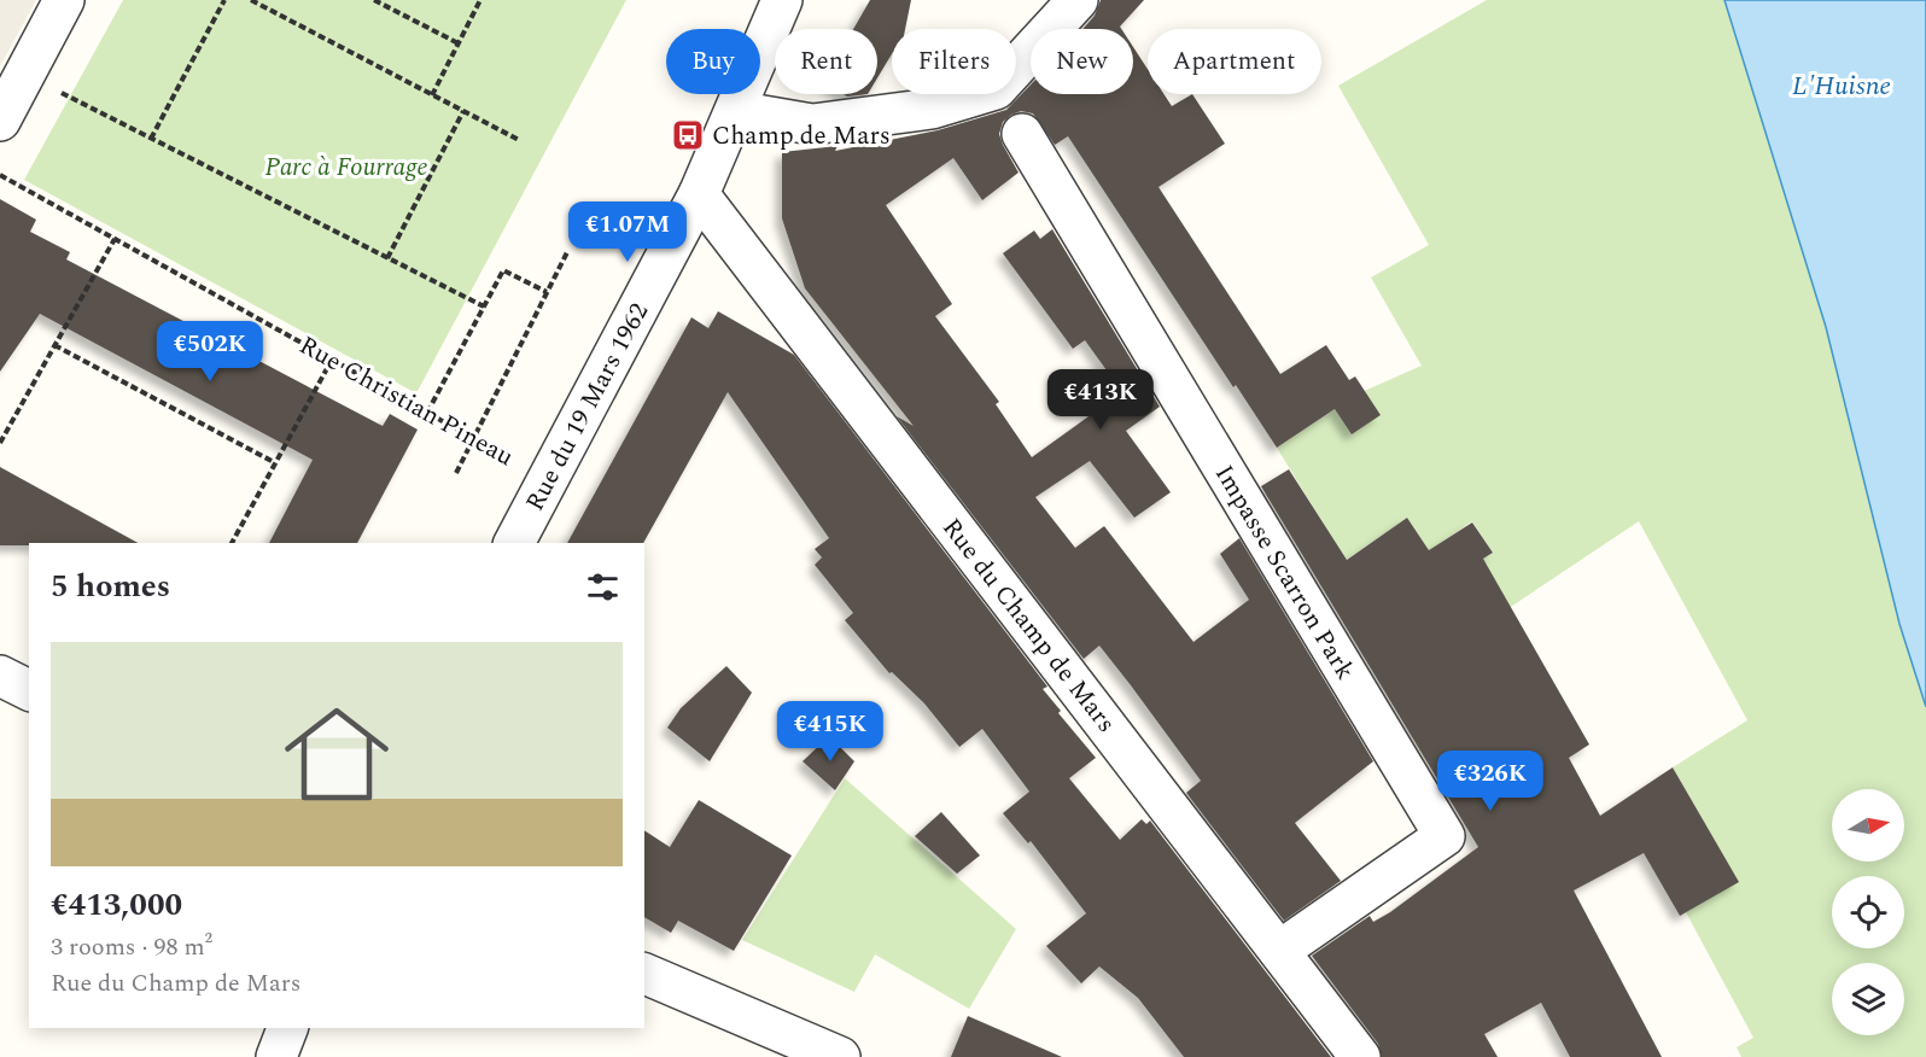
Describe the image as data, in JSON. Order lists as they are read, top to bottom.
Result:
{
  "streets": {
    "street": ["Rue du 19 Mars 1962", "Impasse Scarron Park", "Rue du Champ de Mars"],
    "path": ["Rue Christian Pineau"]
  },
  "crossings": [
    ["Rue Christian Pineau", "Rue du 19 Mars 1962"],
    ["Rue du 19 Mars 1962", "Rue du Champ de Mars"],
    ["Impasse Scarron Park", "Rue du Champ de Mars"]
  ],
  "water": ["L'Huisne"],
  "parks": ["Parc à Fourrage"],
  "places": {
    "bus stop": ["Champ de Mars"]
  },
  "north": "right",
  "page": {
    "chip": [
      "Buy",
      "Rent",
      "Filters",
      "New",
      "Apartment"
    ],
    "price": [
      "€1.07M",
      "€502K",
      "€413K",
      "€415K",
      "€326K"
    ],
    "heading": "5 homes",
    "list": [
      {
        "name": "€413,000",
        "note": "3 rooms · 98 m² · Rue du Champ de Mars"
      }
    ]
  }
}
